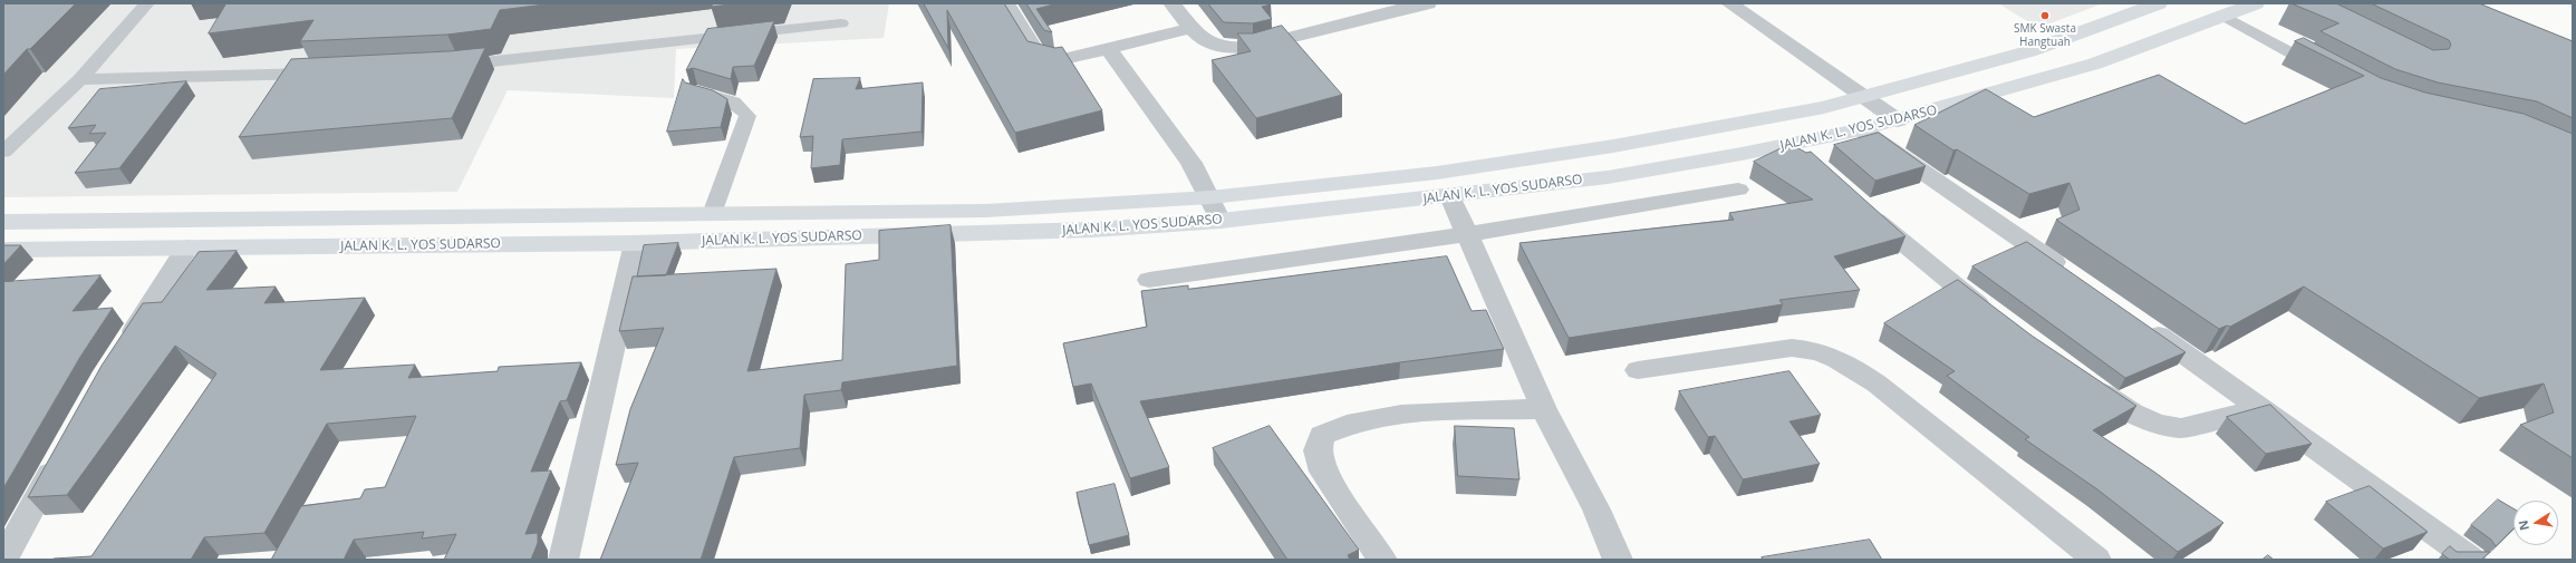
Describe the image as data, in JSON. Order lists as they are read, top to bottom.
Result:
{
  "streets": {
    "highway": ["JALAN K. L. YOS SUDARSO"]
  },
  "places": ["SMK Swasta Hangtuah"],
  "north": "left"
}
